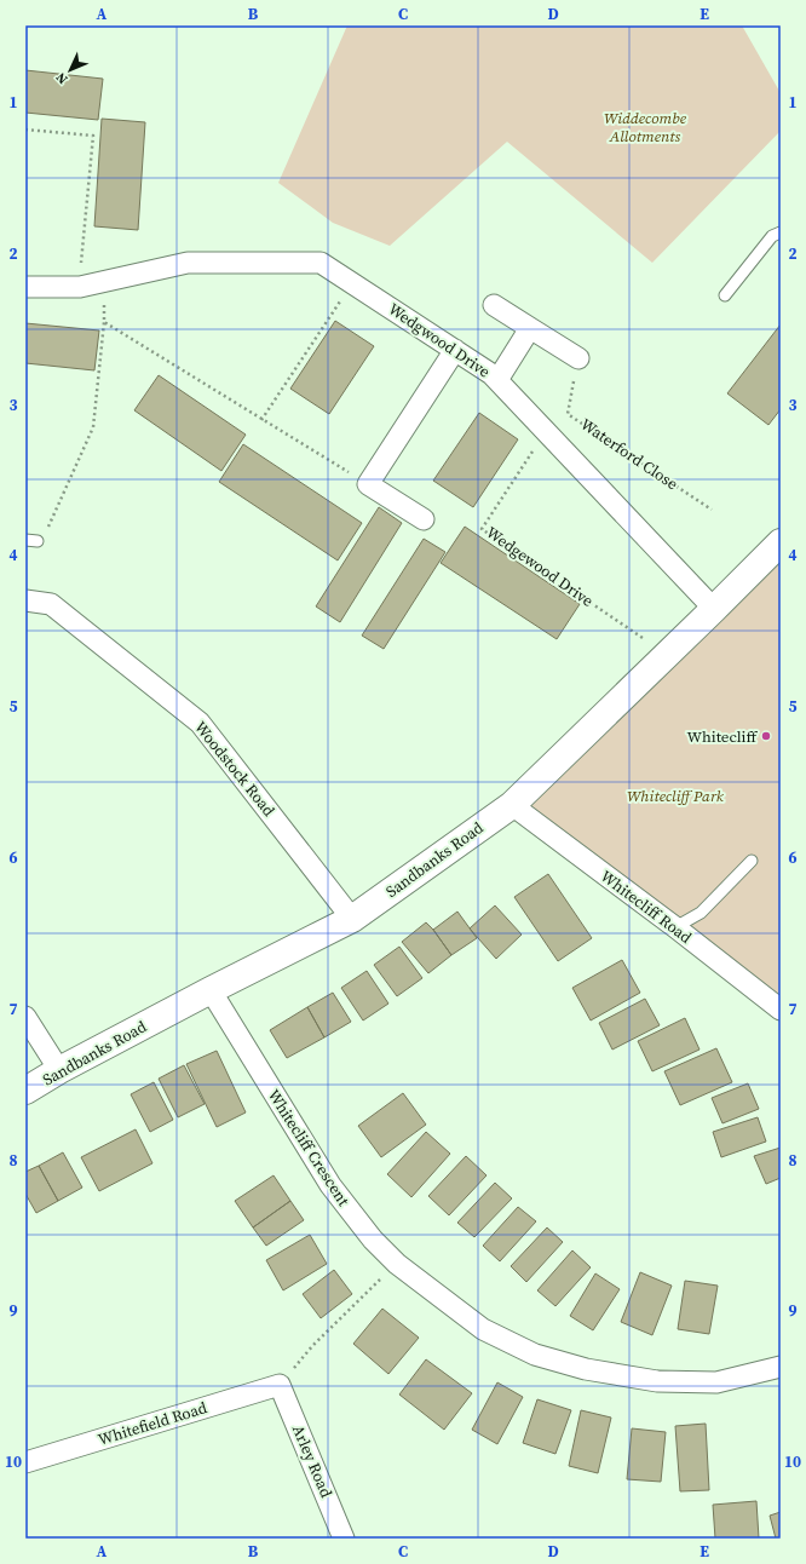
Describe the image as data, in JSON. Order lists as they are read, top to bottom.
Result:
{
  "streets": {
    "main road": ["Sandbanks Road"],
    "street": [
      "Wedgwood Drive",
      "Woodstock Road",
      "Whitecliff Road",
      "Whitecliff Crescent",
      "Whitefield Road",
      "Arley Road"
    ],
    "path": ["Waterford Close", "Wedgewood Drive"]
  },
  "crossings": [
    ["Wedgwood Drive", "Wedgewood Drive"],
    ["Wedgwood Drive", "Sandbanks Road"],
    ["Woodstock Road", "Sandbanks Road"],
    ["Sandbanks Road", "Whitecliff Road"],
    ["Sandbanks Road", "Whitecliff Crescent"],
    ["Whitefield Road", "Arley Road"]
  ],
  "parks": ["Widdecombe Allotments", "Whitecliff Park"],
  "places": ["Whitecliff"],
  "north": "bottom left",
  "grid": {
    "columns": [
      "A",
      "B",
      "C",
      "D",
      "E"
    ],
    "rows": [
      "1",
      "2",
      "3",
      "4",
      "5",
      "6",
      "7",
      "8",
      "9",
      "10"
    ]
  }
}
